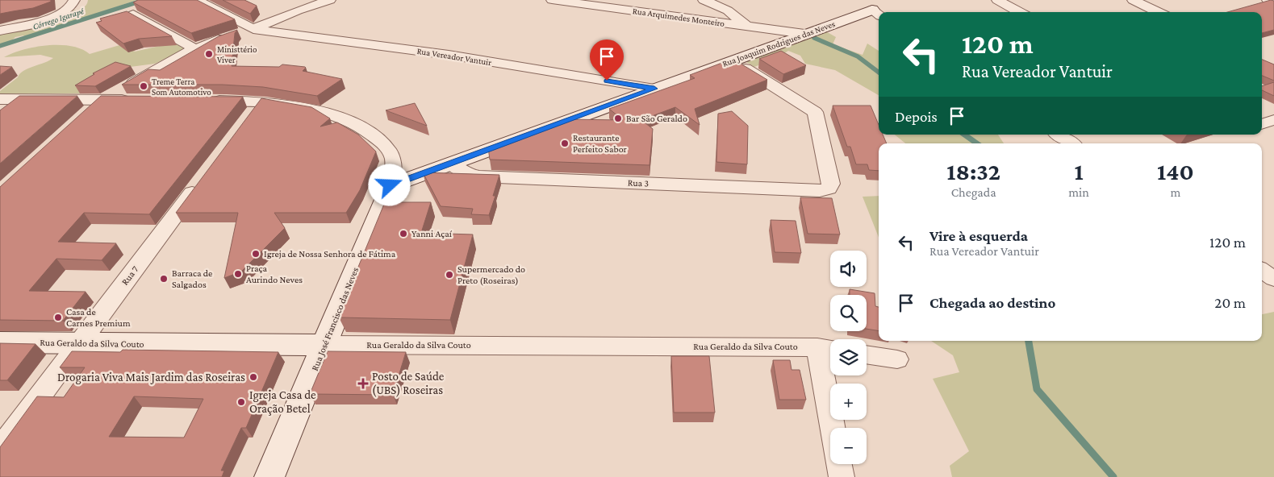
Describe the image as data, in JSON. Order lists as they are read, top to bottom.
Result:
{
  "streets": {
    "street": [
      "Rua Arquimedes Monteiro",
      "Rua Joaquim Rodrigues das Neves",
      "Rua Vereador Vantuir",
      "Rua 3",
      "Rua 7",
      "Rua José Francisco das Neves",
      "Rua Geraldo da Silva Couto"
    ]
  },
  "crossings": [
    ["Rua Arquimedes Monteiro", "Rua Joaquim Rodrigues das Neves"],
    ["Rua Joaquim Rodrigues das Neves", "Rua Vereador Vantuir"],
    ["Rua Joaquim Rodrigues das Neves", "Rua 3"],
    ["Rua Joaquim Rodrigues das Neves", "Rua José Francisco das Neves"],
    ["Rua 7", "Rua Geraldo da Silva Couto"],
    ["Rua José Francisco das Neves", "Rua Geraldo da Silva Couto"]
  ],
  "water": ["Córrego Igarapé"],
  "places": {
    "other": [
      "Ministtério Viver",
      "Treme Terra Som Automotivo",
      "Bar São Geraldo",
      "Restaurante Perfeito Sabor",
      "Yanni Açaí",
      "Igreja de Nossa Senhora de Fátima",
      "Praça Aurindo Neves",
      "Supermercado do Preto (Roseiras)",
      "Barraca de Salgados",
      "Casa de Carnes Premium",
      "Drogaria Viva Mais Jardim das Roseiras",
      "Igreja Casa de Oração Betel"
    ],
    "health": ["Posto de Saúde (UBS) Roseiras"]
  },
  "page": {
    "turn": ["120 m", "Rua Vereador Vantuir"],
    "then": "Depois",
    "eta": [
      "18:32",
      "Chegada",
      "1",
      "min",
      "140",
      "m"
    ],
    "list": [
      {
        "name": "Vire à esquerda",
        "note": "Rua Vereador Vantuir",
        "value": "120 m"
      },
      {
        "name": "Chegada ao destino",
        "value": "20 m"
      }
    ],
    "map_buttons": ["+", "−"]
  }
}
